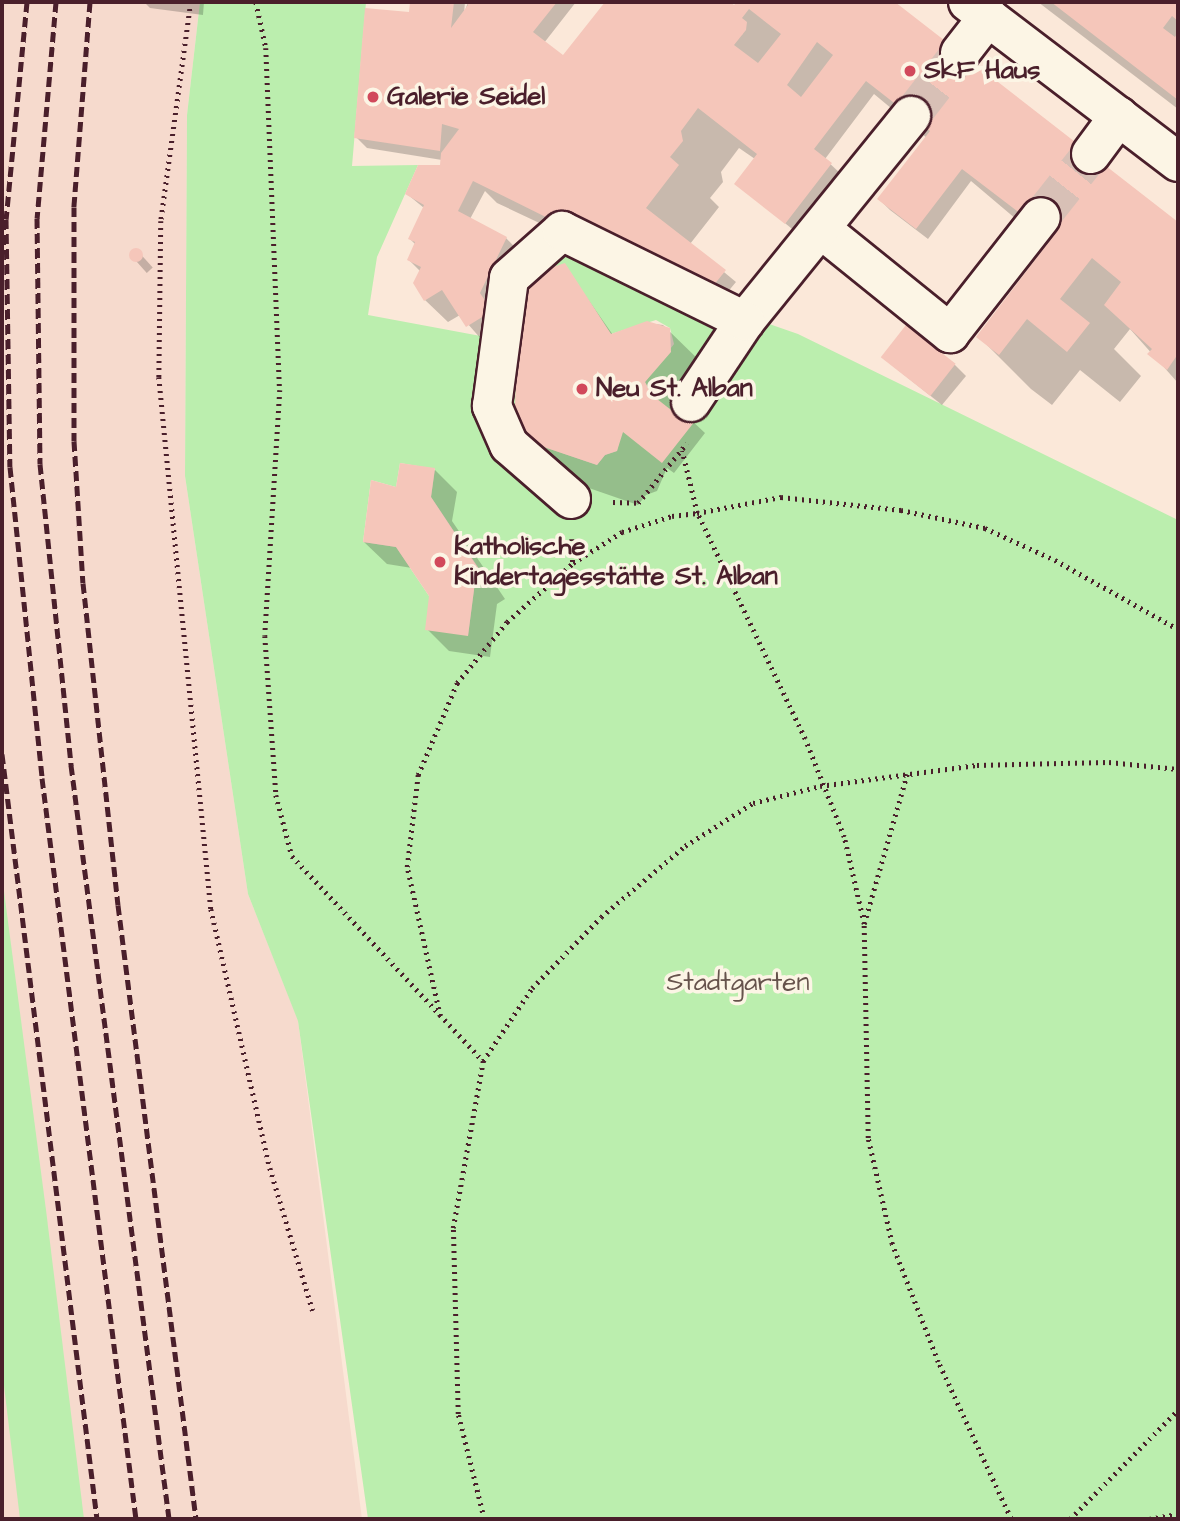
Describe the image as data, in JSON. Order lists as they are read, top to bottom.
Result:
{
  "parks": ["Stadtgarten"],
  "places": [
    "SkF Haus",
    "Galerie Seidel",
    "Neu St. Alban",
    "Katholische Kindertagesstätte St. Alban"
  ]
}
